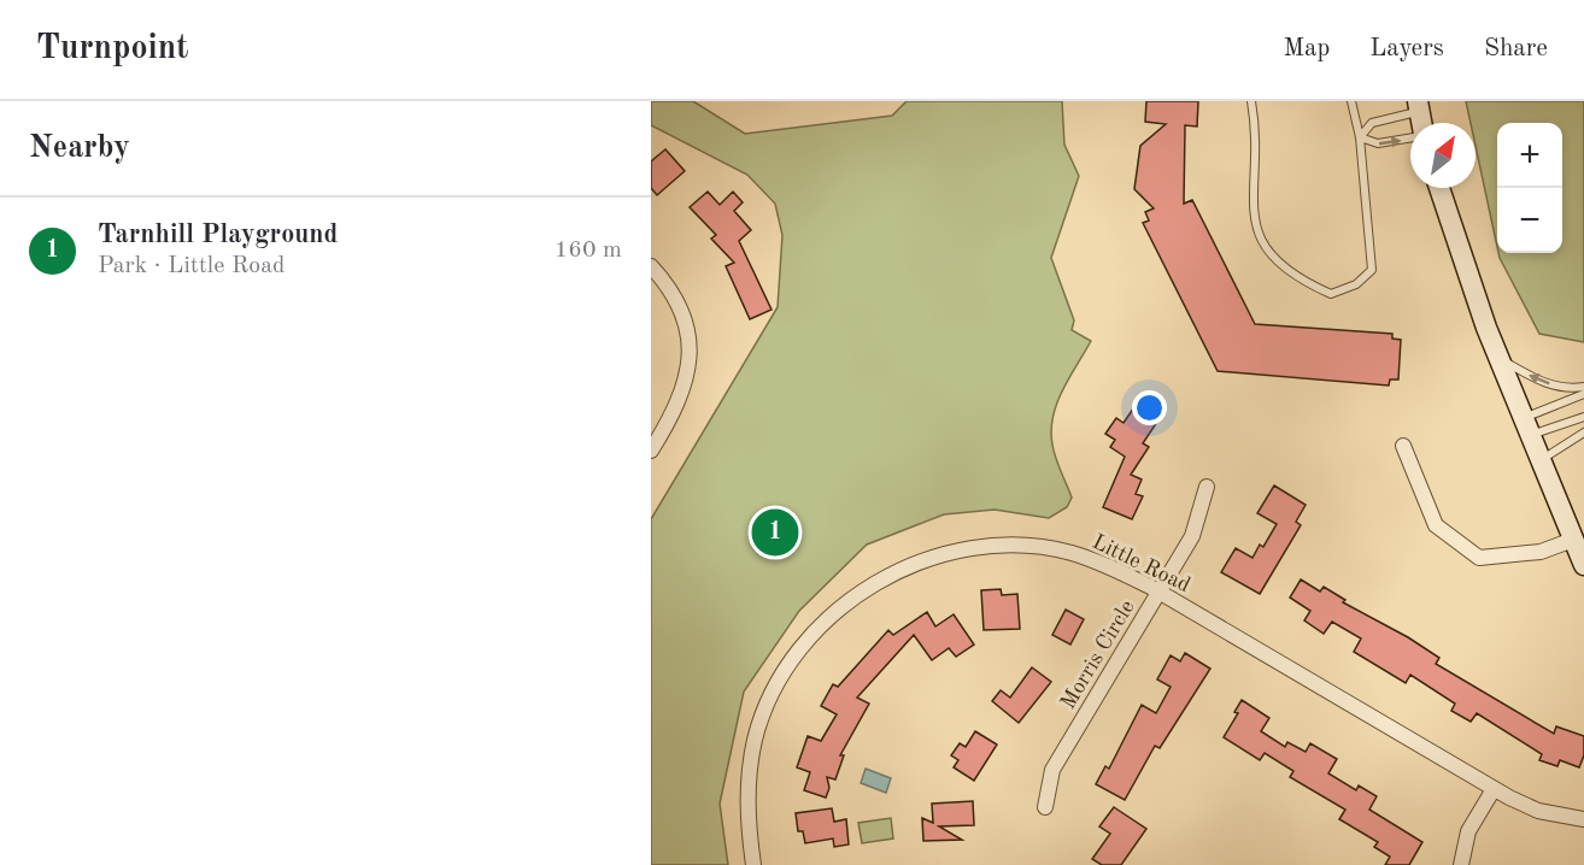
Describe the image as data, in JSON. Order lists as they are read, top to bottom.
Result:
{
  "streets": {
    "street": ["Little Road", "Morris Circle"]
  },
  "crossings": [
    ["Little Road", "Morris Circle"]
  ],
  "north": "top right",
  "page": {
    "header": "Turnpoint",
    "nav": ["Map", "Layers", "Share"],
    "heading": "Nearby",
    "map_buttons": ["+", "−"],
    "list": [
      {
        "mark": "1",
        "name": "Tarnhill Playground",
        "note": "Park · Little Road",
        "value": "160 m"
      }
    ],
    "pins": "1"
  }
}
